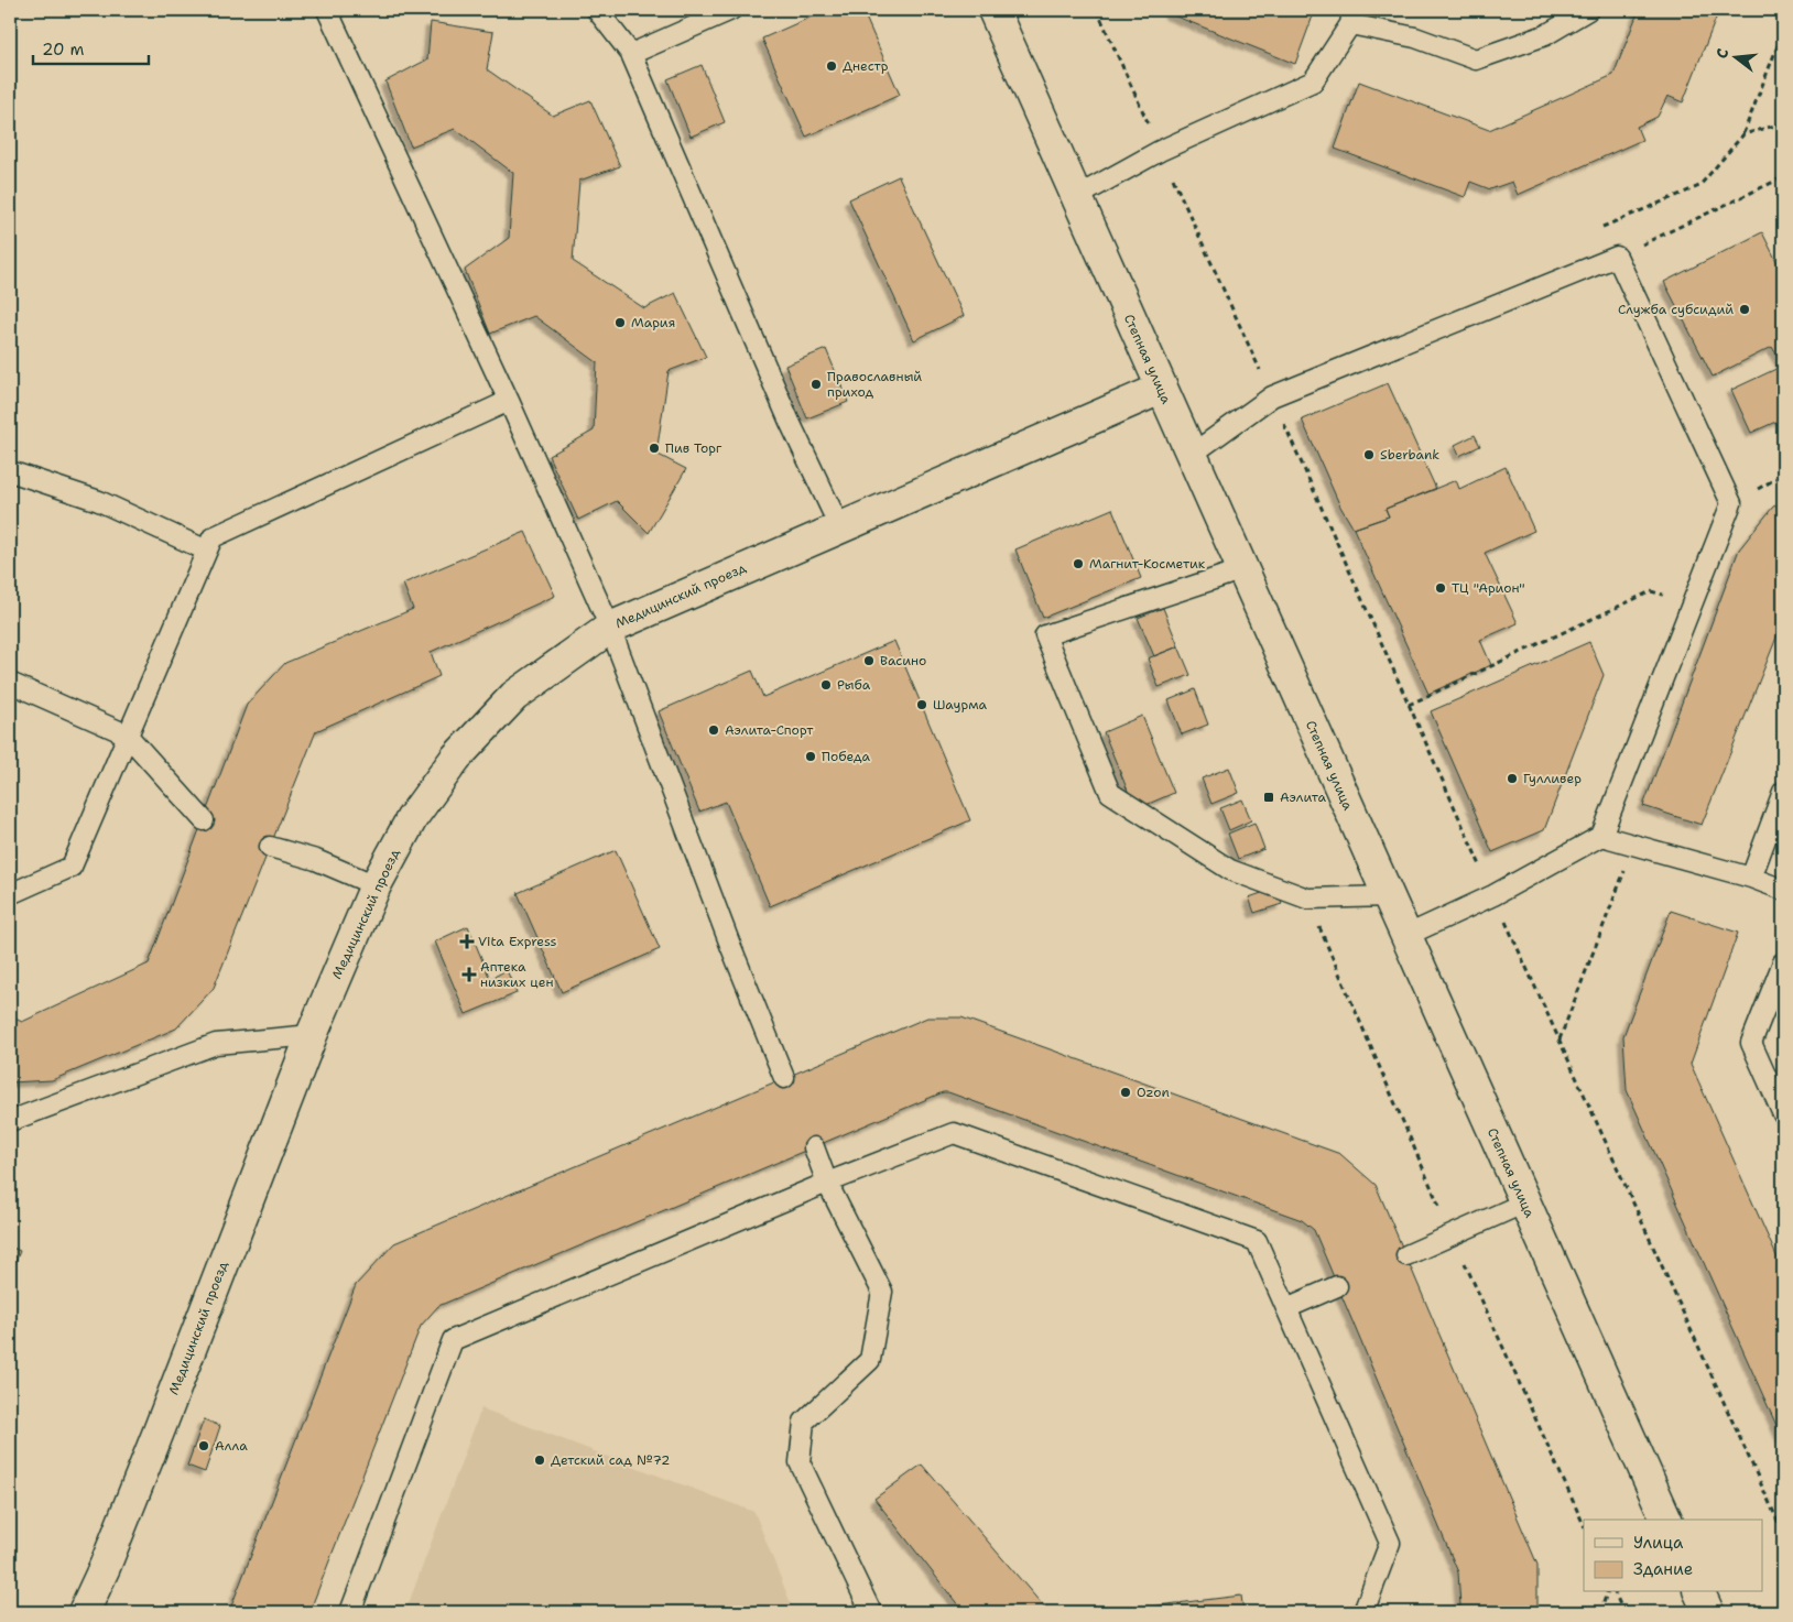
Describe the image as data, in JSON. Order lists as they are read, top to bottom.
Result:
{
  "streets": {
    "street": ["Степная улица", "Медицинский проезд"]
  },
  "crossings": [
    ["Степная улица", "Медицинский проезд"]
  ],
  "places": {
    "other": [
      "Днестр",
      "Служба субсидий",
      "Мария",
      "Православный приход",
      "Пив Торг",
      "Sberbank",
      "Магнит-Косметик",
      "ТЦ \"Арион\"",
      "Васино",
      "Рыба",
      "Шаурма",
      "Аэлита-Спорт",
      "Победа",
      "Гулливер",
      "Ozon",
      "Алла",
      "Детский сад №72"
    ],
    "transit": ["Аэлита"],
    "health": ["Vita Express", "Аптека низких цен"]
  },
  "legend": ["Улица", "Здание"],
  "scale_bar": "20 m",
  "north": "left"
}
